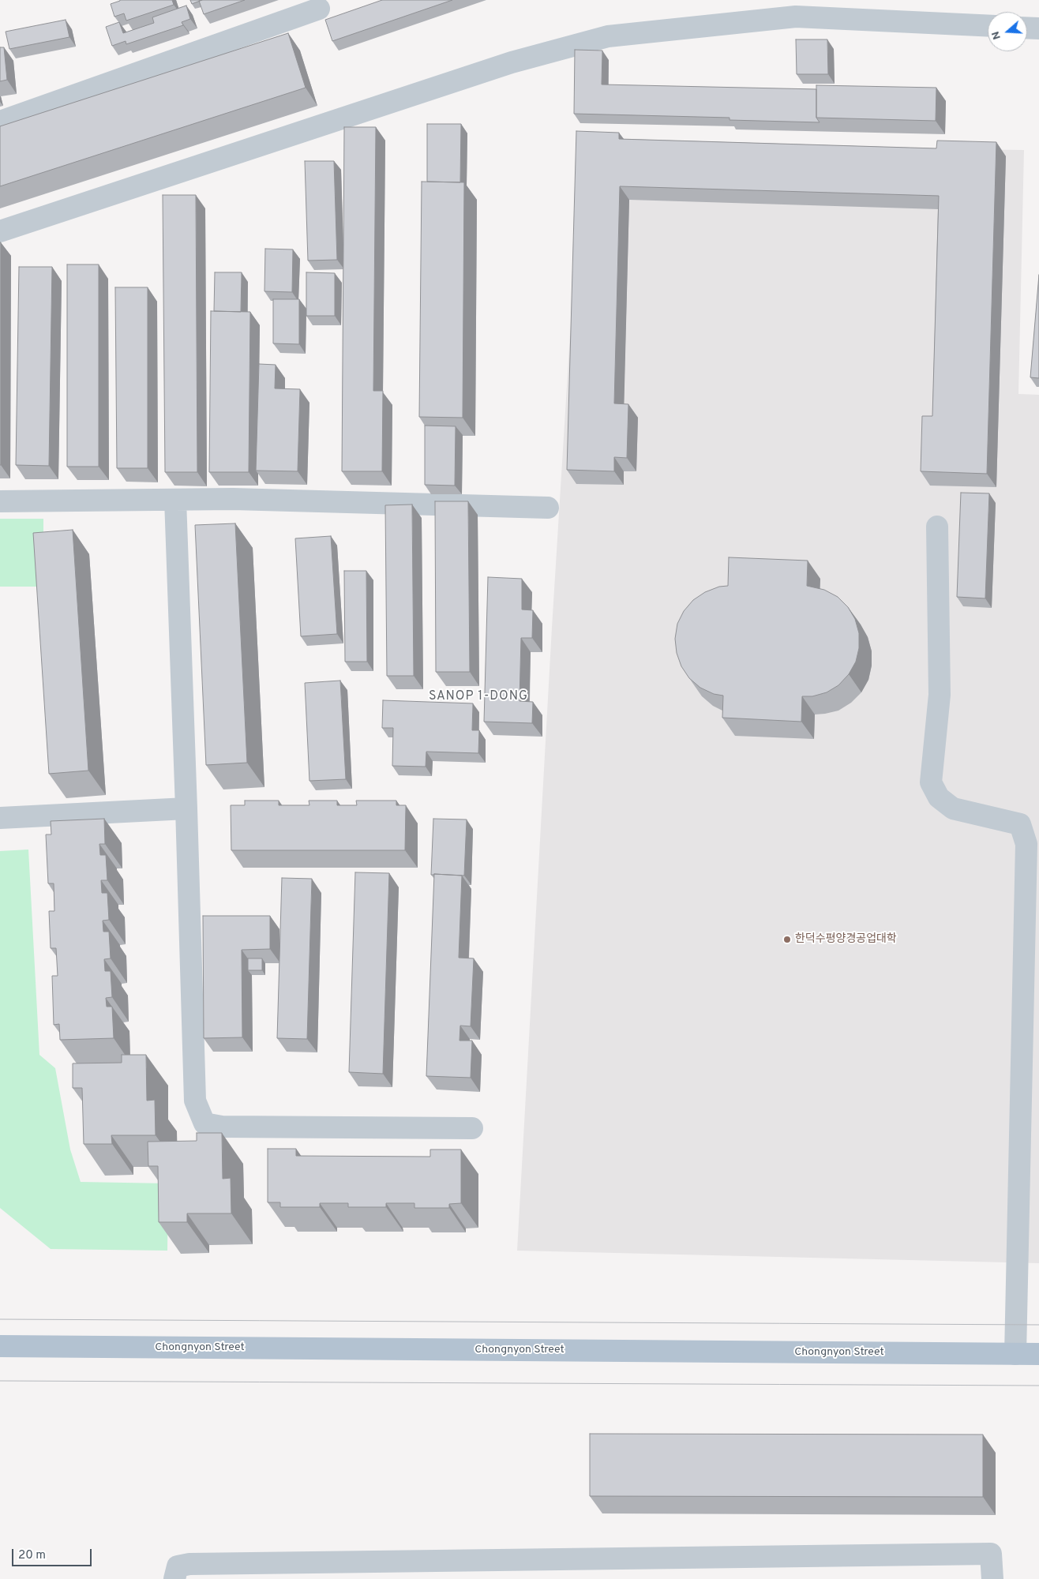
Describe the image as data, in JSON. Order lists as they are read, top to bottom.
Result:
{
  "streets": {
    "main road": ["Chongnyon Street"]
  },
  "districts": ["SANOP 1-DONG"],
  "places": ["한덕수평양경공업대학"],
  "scale_bar": "20 m",
  "north": "left"
}
